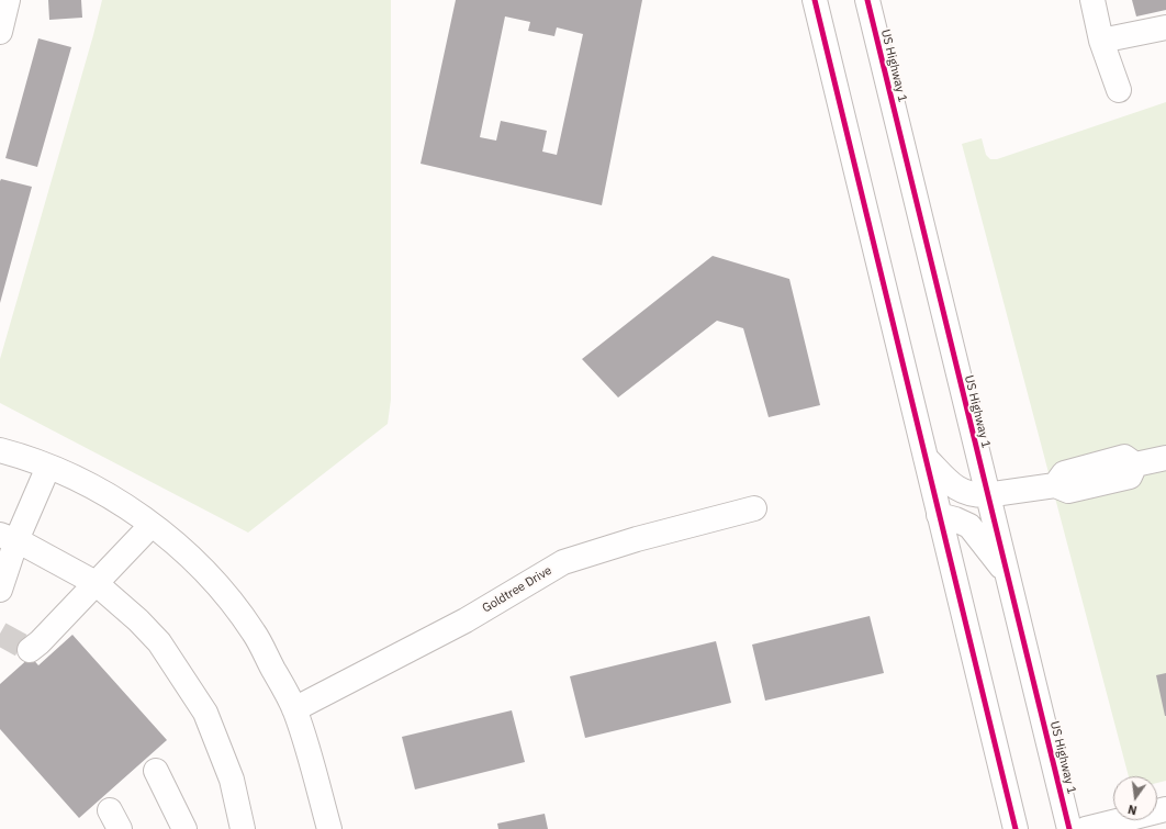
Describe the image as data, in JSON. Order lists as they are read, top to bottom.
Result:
{
  "streets": {
    "main road": ["US Highway 1", "Goldtree Drive"]
  },
  "north": "bottom"
}
